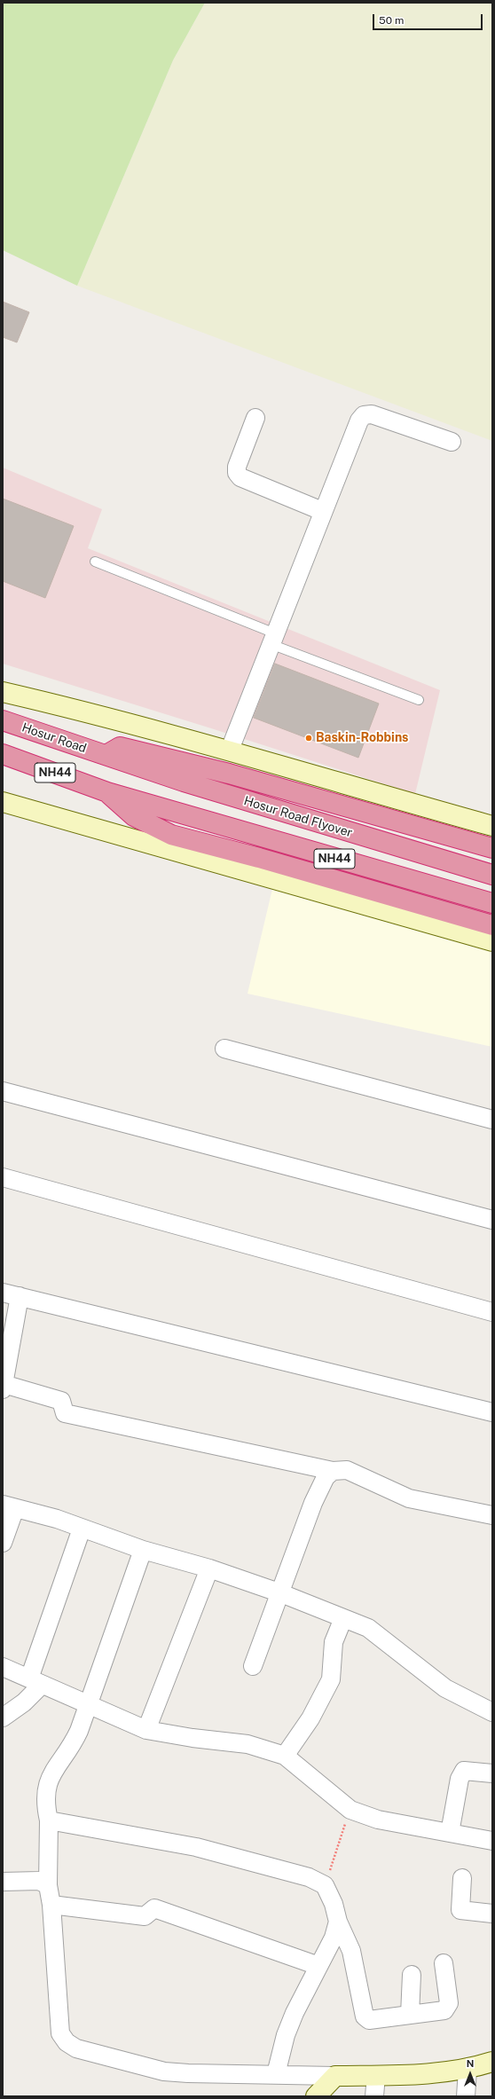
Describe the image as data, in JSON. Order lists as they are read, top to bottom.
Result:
{
  "streets": {
    "highway": ["Hosur Road", "NH44", "Hosur Road Flyover"]
  },
  "crossings": [
    ["Hosur Road", "Hosur Road Flyover"]
  ],
  "places": ["Baskin-Robbins"],
  "scale_bar": "50 m",
  "north": "top"
}
